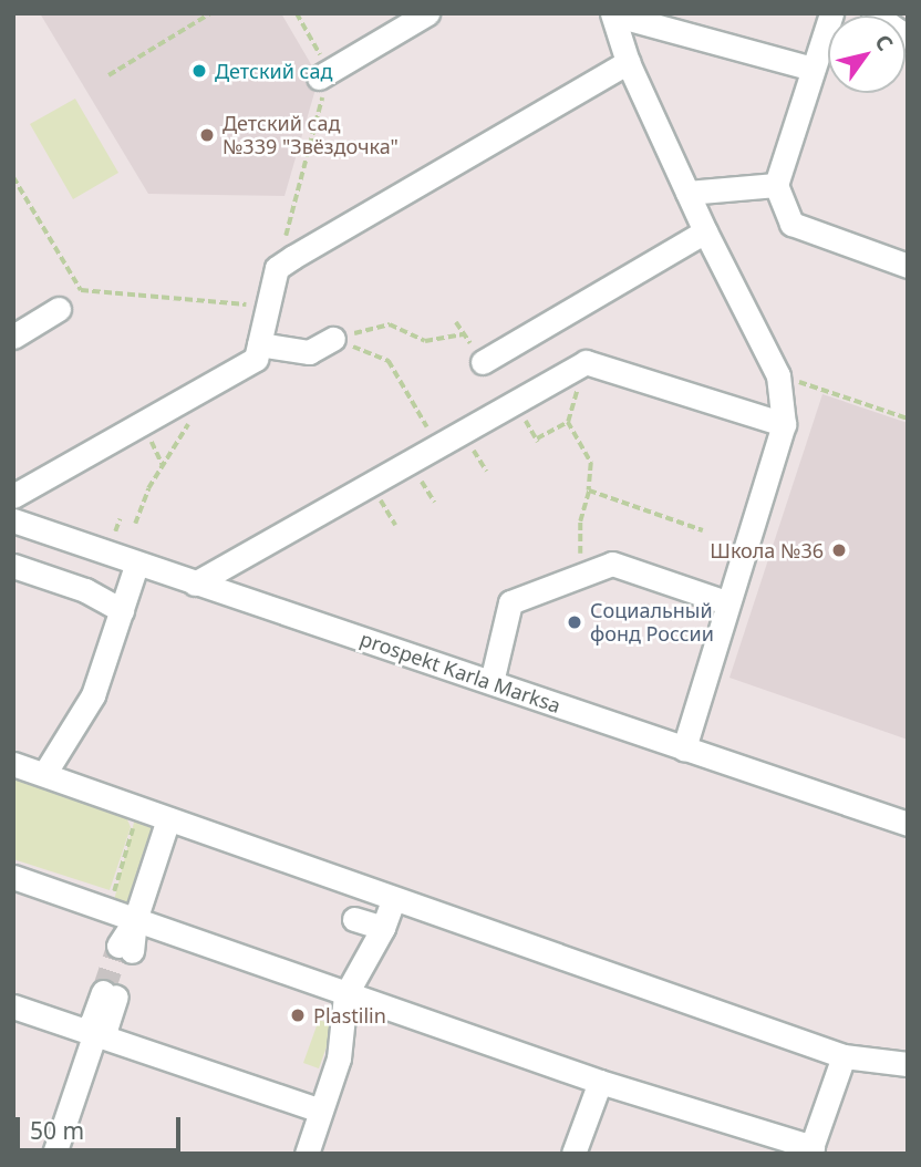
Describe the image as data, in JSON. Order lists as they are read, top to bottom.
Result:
{
  "streets": {
    "street": ["prospekt Karla Marksa"]
  },
  "places": [
    "Детский сад",
    "Детский сад №339 \"Звёздочка\"",
    "Школа №36",
    "Социальный фонд России",
    "Plastilin"
  ],
  "scale_bar": "50 m",
  "north": "top right"
}
